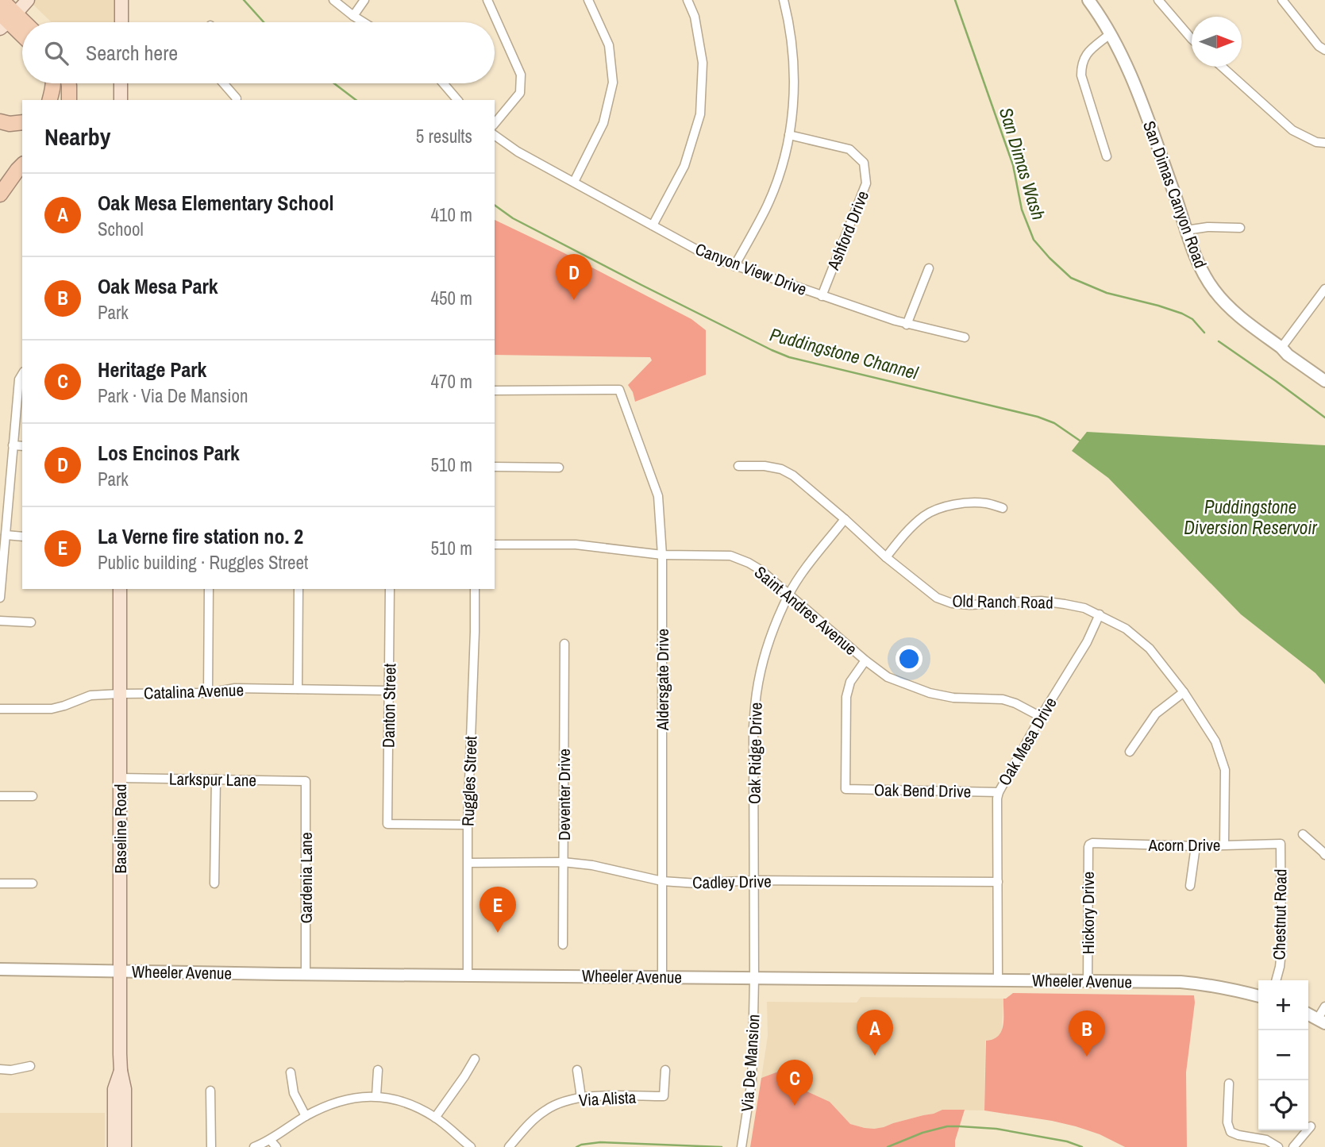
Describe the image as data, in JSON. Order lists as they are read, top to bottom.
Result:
{
  "streets": {
    "main road": ["San Dimas Canyon Road", "Baseline Road", "Wheeler Avenue"],
    "street": [
      "Ashford Drive",
      "Canyon View Drive",
      "Old Ranch Road",
      "Saint Andres Avenue",
      "Aldersgate Drive",
      "Catalina Avenue",
      "Danton Street",
      "Oak Mesa Drive",
      "Oak Ridge Drive",
      "Larkspur Lane",
      "Ruggles Street",
      "Oak Bend Drive",
      "Deventer Drive",
      "Acorn Drive",
      "Gardenia Lane",
      "Cadley Drive",
      "Hickory Drive",
      "Chestnut Road",
      "Via De Mansion",
      "Via Alista"
    ]
  },
  "crossings": [
    ["Ashford Drive", "Canyon View Drive"],
    ["Old Ranch Road", "Oak Mesa Drive"],
    ["Old Ranch Road", "Oak Ridge Drive"],
    ["Old Ranch Road", "Acorn Drive"],
    ["Saint Andres Avenue", "Aldersgate Drive"],
    ["Saint Andres Avenue", "Oak Mesa Drive"],
    ["Saint Andres Avenue", "Oak Ridge Drive"],
    ["Saint Andres Avenue", "Oak Bend Drive"],
    ["Aldersgate Drive", "Cadley Drive"],
    ["Aldersgate Drive", "Wheeler Avenue"],
    ["Catalina Avenue", "Danton Street"],
    ["Catalina Avenue", "Baseline Road"],
    ["Danton Street", "Ruggles Street"],
    ["Oak Mesa Drive", "Oak Bend Drive"],
    ["Oak Mesa Drive", "Cadley Drive"],
    ["Oak Mesa Drive", "Wheeler Avenue"],
    ["Oak Ridge Drive", "Cadley Drive"],
    ["Oak Ridge Drive", "Wheeler Avenue"],
    ["Oak Ridge Drive", "Via De Mansion"],
    ["Larkspur Lane", "Baseline Road"],
    ["Larkspur Lane", "Gardenia Lane"],
    ["Ruggles Street", "Cadley Drive"],
    ["Ruggles Street", "Wheeler Avenue"],
    ["Deventer Drive", "Cadley Drive"],
    ["Baseline Road", "Wheeler Avenue"],
    ["Acorn Drive", "Hickory Drive"],
    ["Acorn Drive", "Chestnut Road"],
    ["Gardenia Lane", "Wheeler Avenue"],
    ["Hickory Drive", "Wheeler Avenue"],
    ["Wheeler Avenue", "Via De Mansion"]
  ],
  "water": ["San Dimas Wash", "Puddingstone Channel", "Puddingstone Diversion Reservoir"],
  "north": "right",
  "page": {
    "search": "Search here",
    "heading": ["Nearby", "5 results"],
    "list": [
      {
        "mark": "A",
        "name": "Oak Mesa Elementary School",
        "note": "School",
        "value": "410 m"
      },
      {
        "mark": "B",
        "name": "Oak Mesa Park",
        "note": "Park",
        "value": "450 m"
      },
      {
        "mark": "C",
        "name": "Heritage Park",
        "note": "Park · Via De Mansion",
        "value": "470 m"
      },
      {
        "mark": "D",
        "name": "Los Encinos Park",
        "note": "Park",
        "value": "510 m"
      },
      {
        "mark": "E",
        "name": "La Verne fire station no. 2",
        "note": "Public building · Ruggles Street",
        "value": "510 m"
      }
    ],
    "pins": [
      "D",
      "E",
      "A",
      "B",
      "C"
    ],
    "map_buttons": ["+", "−"]
  }
}
